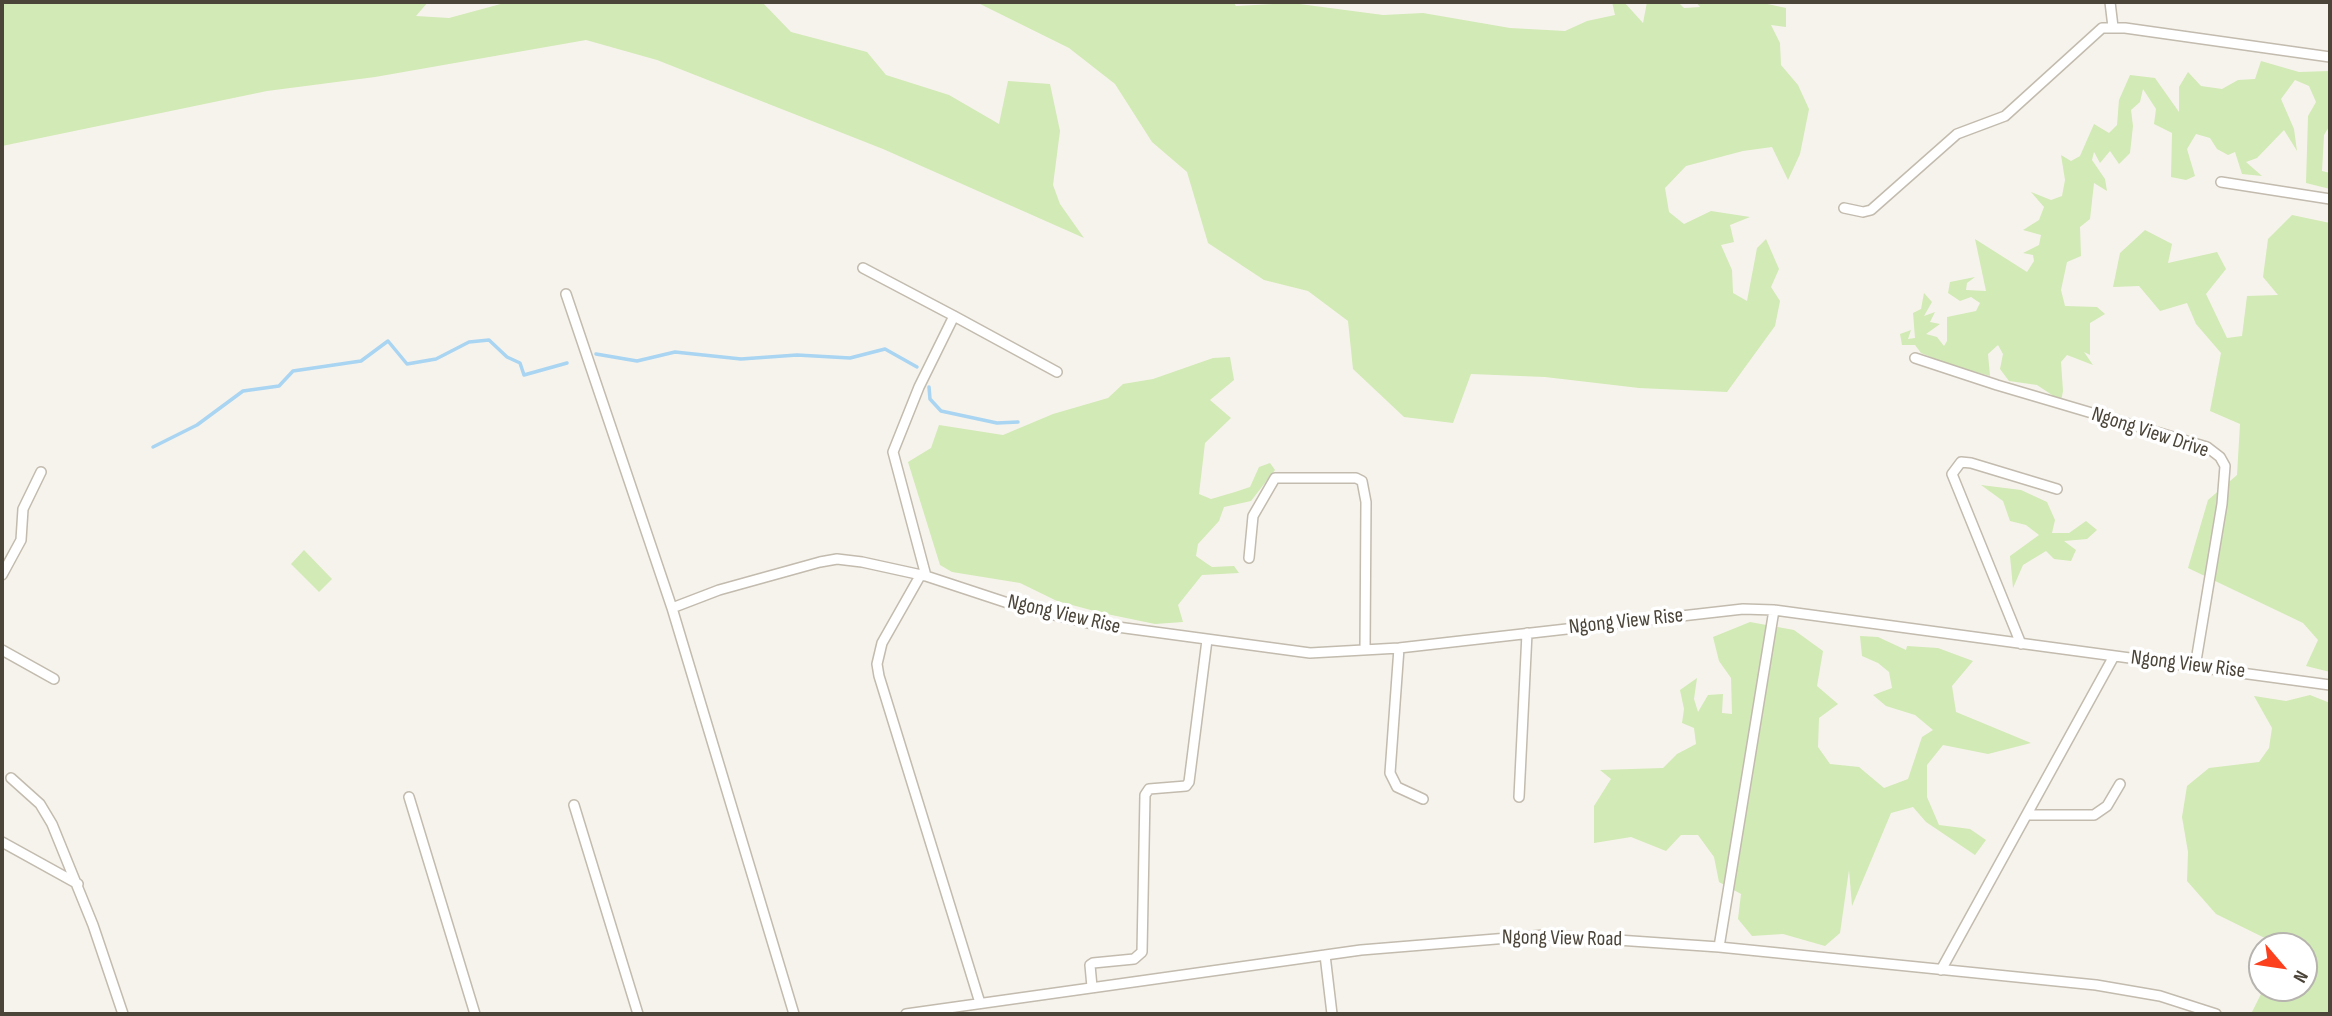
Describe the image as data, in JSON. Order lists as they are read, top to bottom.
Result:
{
  "streets": {
    "street": ["Ngong View Drive", "Ngong View Rise", "Ngong View Road"]
  },
  "crossings": [
    ["Ngong View Drive", "Ngong View Rise"]
  ],
  "north": "bottom right"
}
